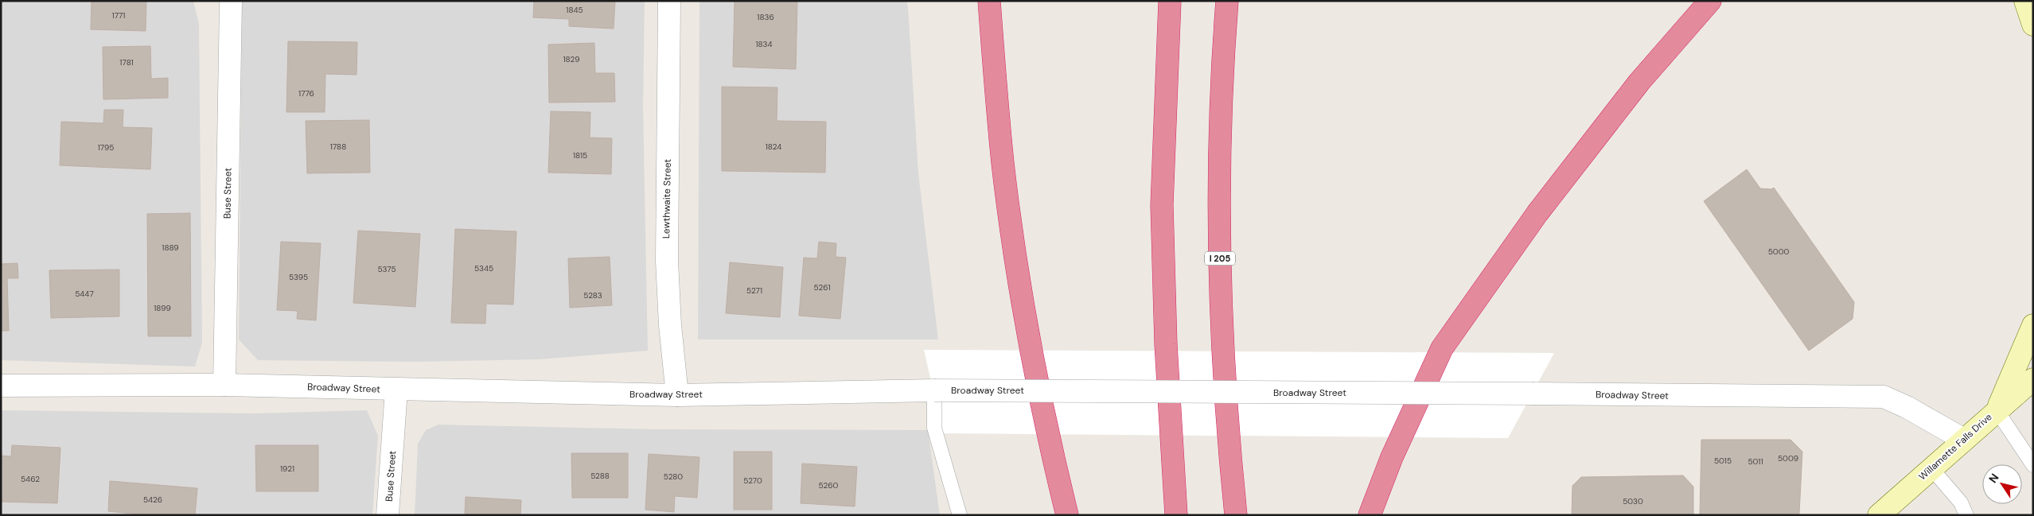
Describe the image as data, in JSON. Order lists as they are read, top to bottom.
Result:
{
  "streets": {
    "highway": ["I 205"],
    "main road": ["Willamette Falls Drive"],
    "street": ["Buse Street", "Lewthwaite Street", "Broadway Street"]
  },
  "crossings": [
    ["Buse Street", "Broadway Street"],
    ["Lewthwaite Street", "Broadway Street"],
    ["Broadway Street", "Willamette Falls Drive"]
  ],
  "house_numbers": [
    "1845",
    "1771",
    "1836",
    "1834",
    "1829",
    "1781",
    "1776",
    "1788",
    "1824",
    "1795",
    "1815",
    "1889",
    "5000",
    "5345",
    "5375",
    "5395",
    "5261",
    "5271",
    "5447",
    "5283",
    "1899",
    "5009",
    "5015",
    "5011",
    "1921",
    "5288",
    "5280",
    "5462",
    "5270",
    "5260",
    "5426",
    "5030"
  ],
  "north": "top left"
}
